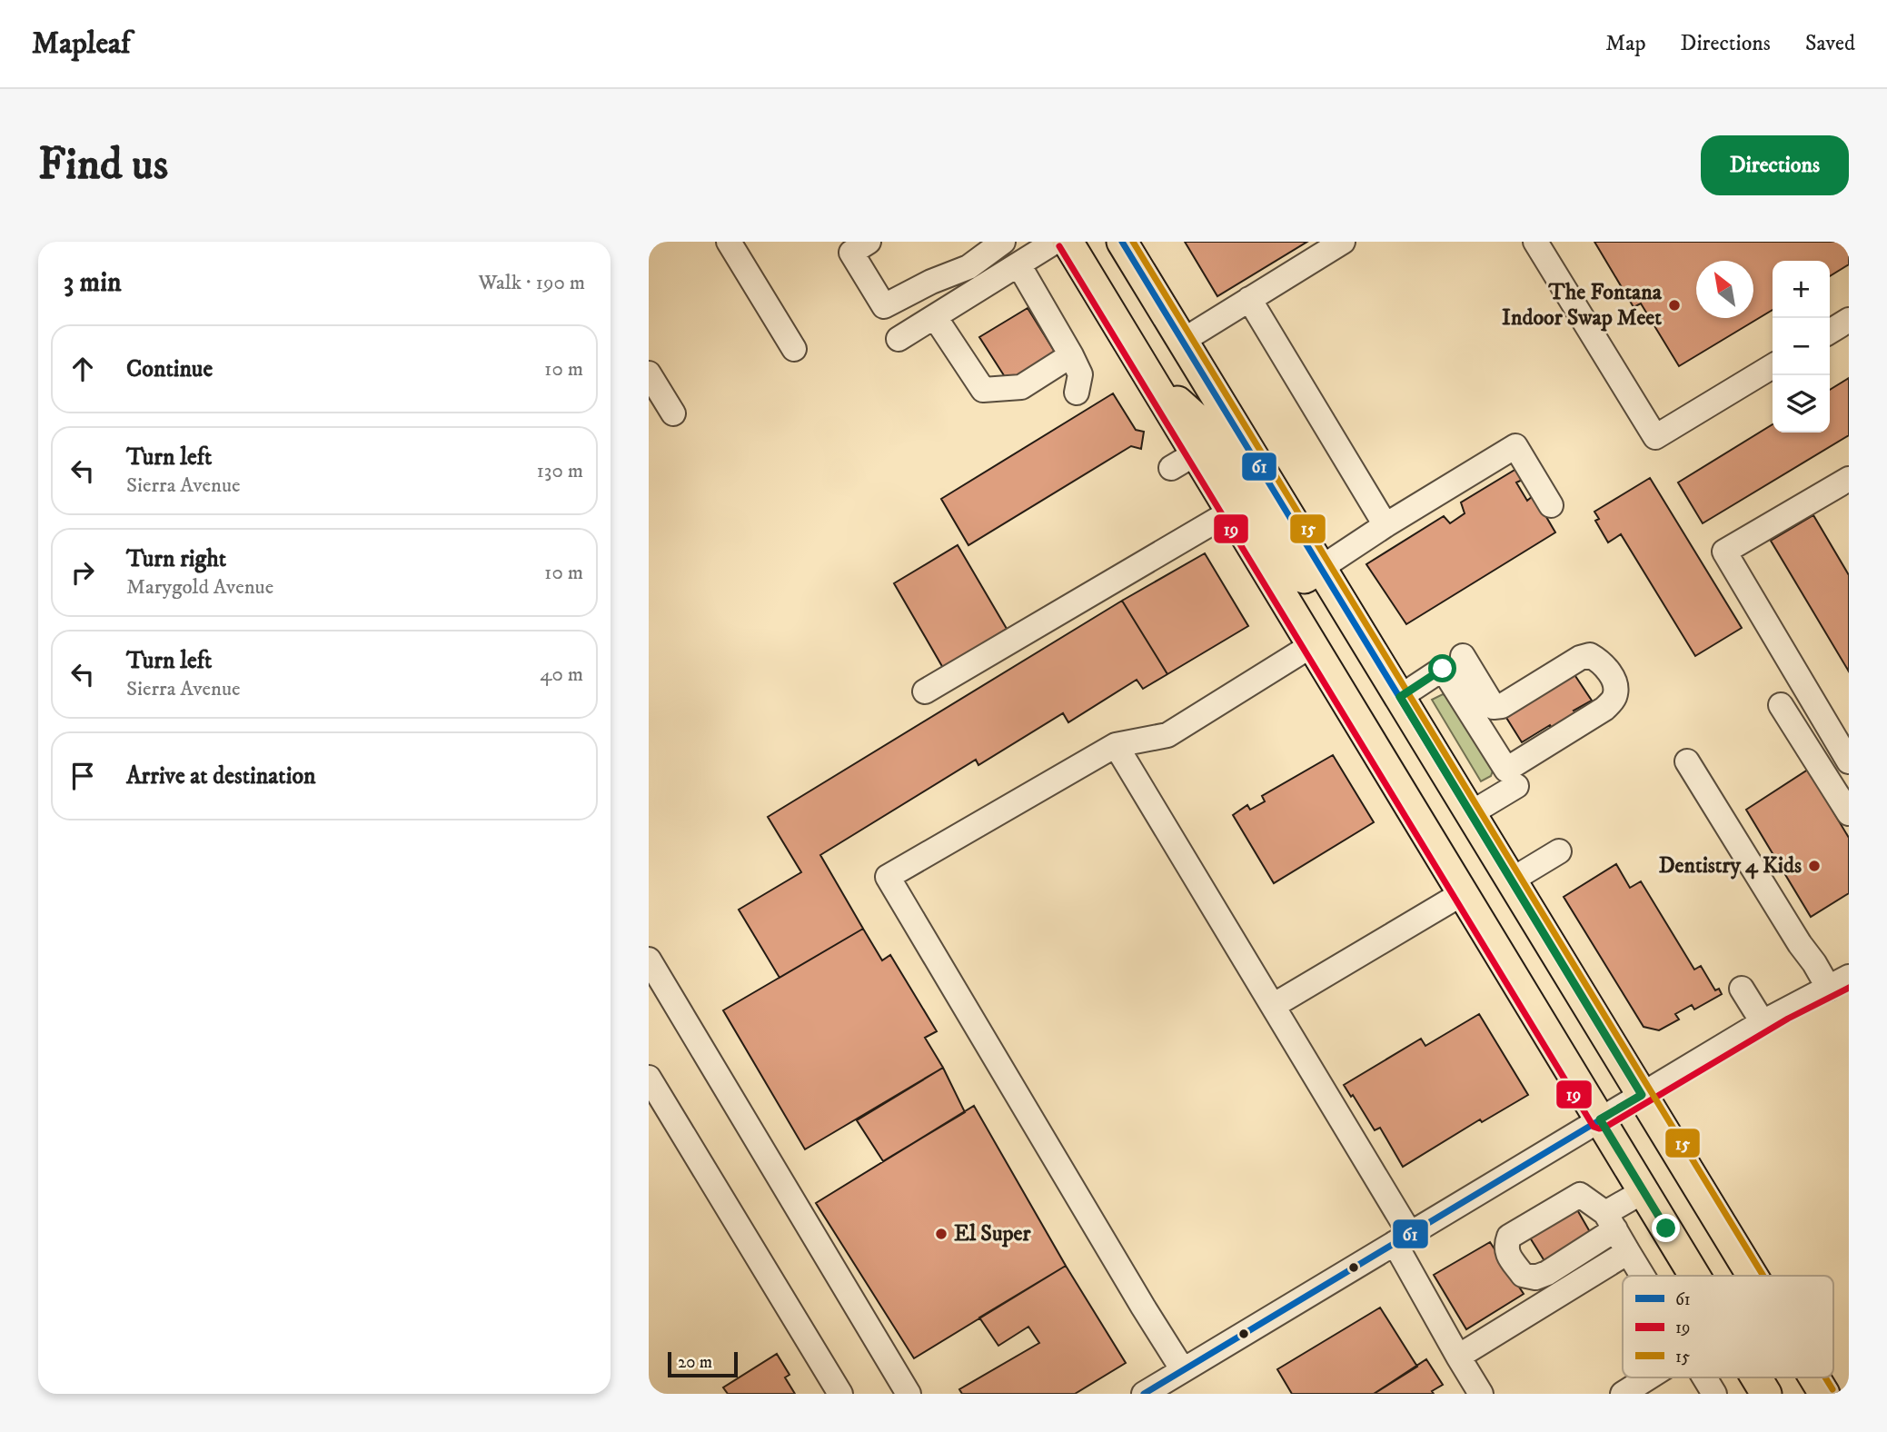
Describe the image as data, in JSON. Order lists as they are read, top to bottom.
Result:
{
  "places": ["The Fontana Indoor Swap Meet", "Dentistry 4 Kids", "El Super"],
  "lines": ["transit line 61", "transit line 15", "transit line 19"],
  "legend": ["61", "19", "15"],
  "scale_bar": "20 m",
  "north": "top left",
  "page": {
    "header": "Mapleaf",
    "nav": ["Map", "Directions", "Saved"],
    "buttons": "Directions",
    "title": "Find us",
    "heading": ["3 min", "Walk · 190 m"],
    "map_buttons": ["+", "−"],
    "list": [
      ["Continue", "10 m"],
      ["Turn left", "Sierra Avenue", "130 m"],
      ["Turn right", "Marygold Avenue", "10 m"],
      ["Turn left", "Sierra Avenue", "40 m"],
      "Arrive at destination"
    ],
    "scale": "20 m"
  }
}
